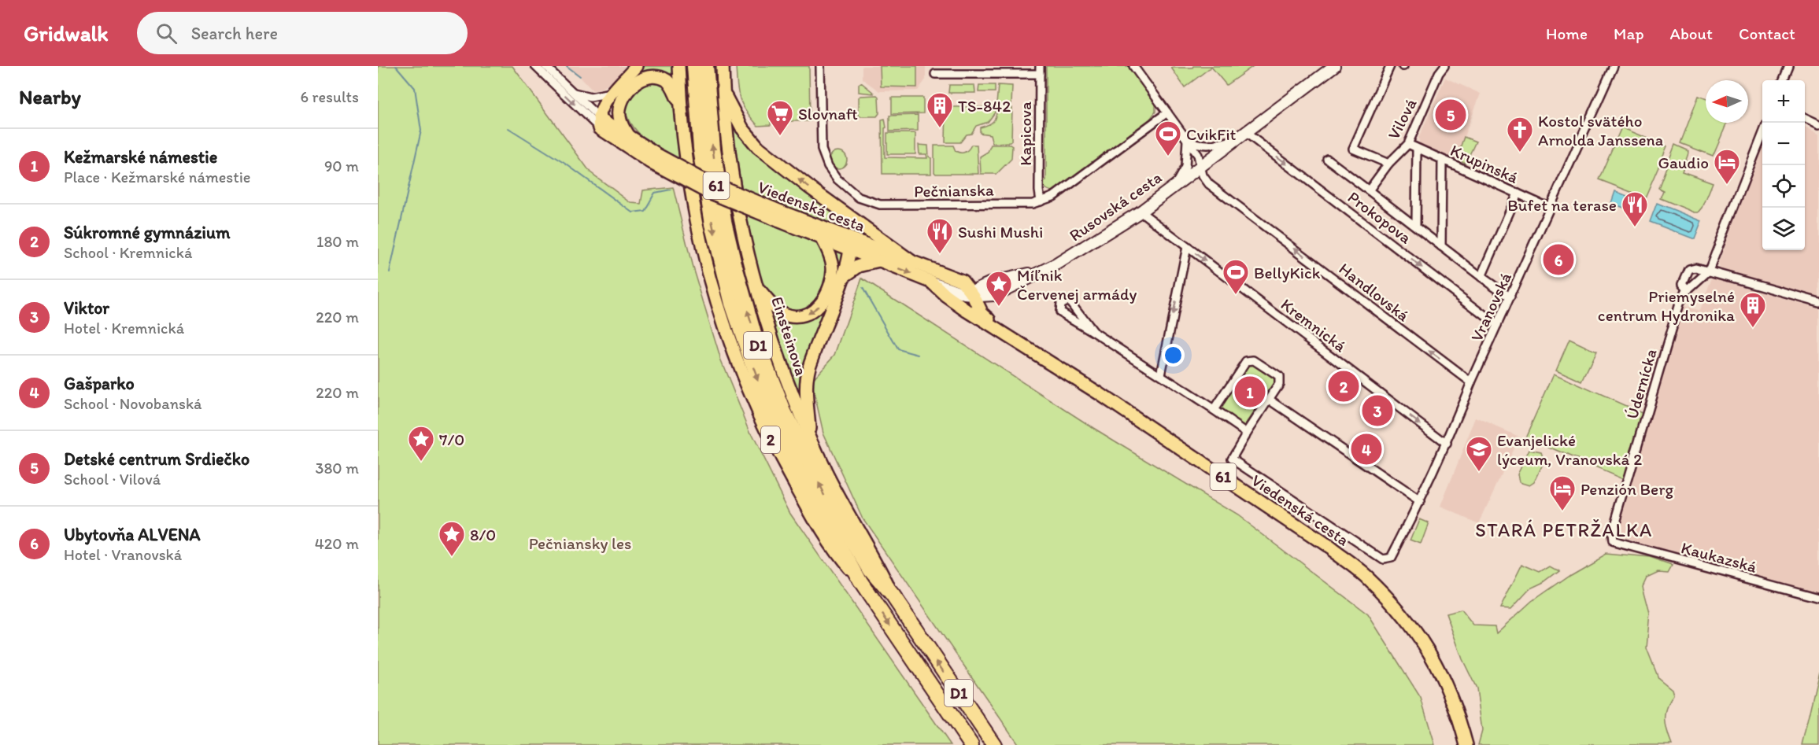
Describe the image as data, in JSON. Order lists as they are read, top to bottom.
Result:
{
  "streets": {
    "highway": ["D1"],
    "main road": [
      "61",
      "Viedenská cesta",
      "Einsteinova",
      "2"
    ],
    "street": [
      "Vilová",
      "Kapicova",
      "Krupinská",
      "Pečnianska",
      "Rusovská cesta",
      "Prokopova",
      "Handlovská",
      "Vranovská",
      "Kremnická",
      "Údernícka",
      "Kaukazská"
    ]
  },
  "crossings": [
    ["Vilová", "Krupinská"],
    ["Kapicova", "Pečnianska"],
    ["Krupinská", "Vranovská"],
    ["Pečnianska", "Handlovská"],
    ["Viedenská cesta", "Rusovská cesta"],
    ["Viedenská cesta", "2"],
    ["Rusovská cesta", "Prokopova"],
    ["Rusovská cesta", "Handlovská"],
    ["Rusovská cesta", "Kremnická"],
    ["Prokopova", "Vranovská"],
    ["Handlovská", "Vranovská"],
    ["Vranovská", "Kremnická"],
    ["Einsteinova", "D1"],
    ["Einsteinova", "2"],
    ["D1", "2"],
    ["Údernícka", "Kaukazská"]
  ],
  "one_way": ["Handlovská", "Kremnická"],
  "districts": ["STARÁ PETRŽALKA"],
  "parks": ["Pečniansky les"],
  "places": {
    "building": ["TS-842", "Priemyselné centrum Hydronika"],
    "supermarket": ["Slovnaft"],
    "church": ["Kostol svätého Arnolda Janssena"],
    "sports": ["CvikFit", "BellyKick"],
    "hotel": ["Gaudio", "Penzión Berg"],
    "restaurant": ["Bufet na terase", "Sushi Mushi"],
    "place": ["Míľnik Červenej armády", "7/0", "8/0"],
    "school or university": ["Evanjelické lýceum, Vranovská 2"]
  },
  "north": "left",
  "page": {
    "header": "Gridwalk",
    "search": "Search here",
    "nav": [
      "Home",
      "Map",
      "About",
      "Contact"
    ],
    "heading": ["Nearby", "6 results"],
    "map_buttons": ["+", "−"],
    "pins": [
      "5",
      "6",
      "2",
      "1",
      "3",
      "4"
    ],
    "list": [
      {
        "mark": "1",
        "name": "Kežmarské námestie",
        "note": "Place · Kežmarské námestie",
        "value": "90 m"
      },
      {
        "mark": "2",
        "name": "Súkromné gymnázium",
        "note": "School · Kremnická",
        "value": "180 m"
      },
      {
        "mark": "3",
        "name": "Viktor",
        "note": "Hotel · Kremnická",
        "value": "220 m"
      },
      {
        "mark": "4",
        "name": "Gašparko",
        "note": "School · Novobanská",
        "value": "220 m"
      },
      {
        "mark": "5",
        "name": "Detské centrum Srdiečko",
        "note": "School · Vilová",
        "value": "380 m"
      },
      {
        "mark": "6",
        "name": "Ubytovňa ALVENA",
        "note": "Hotel · Vranovská",
        "value": "420 m"
      }
    ]
  }
}
